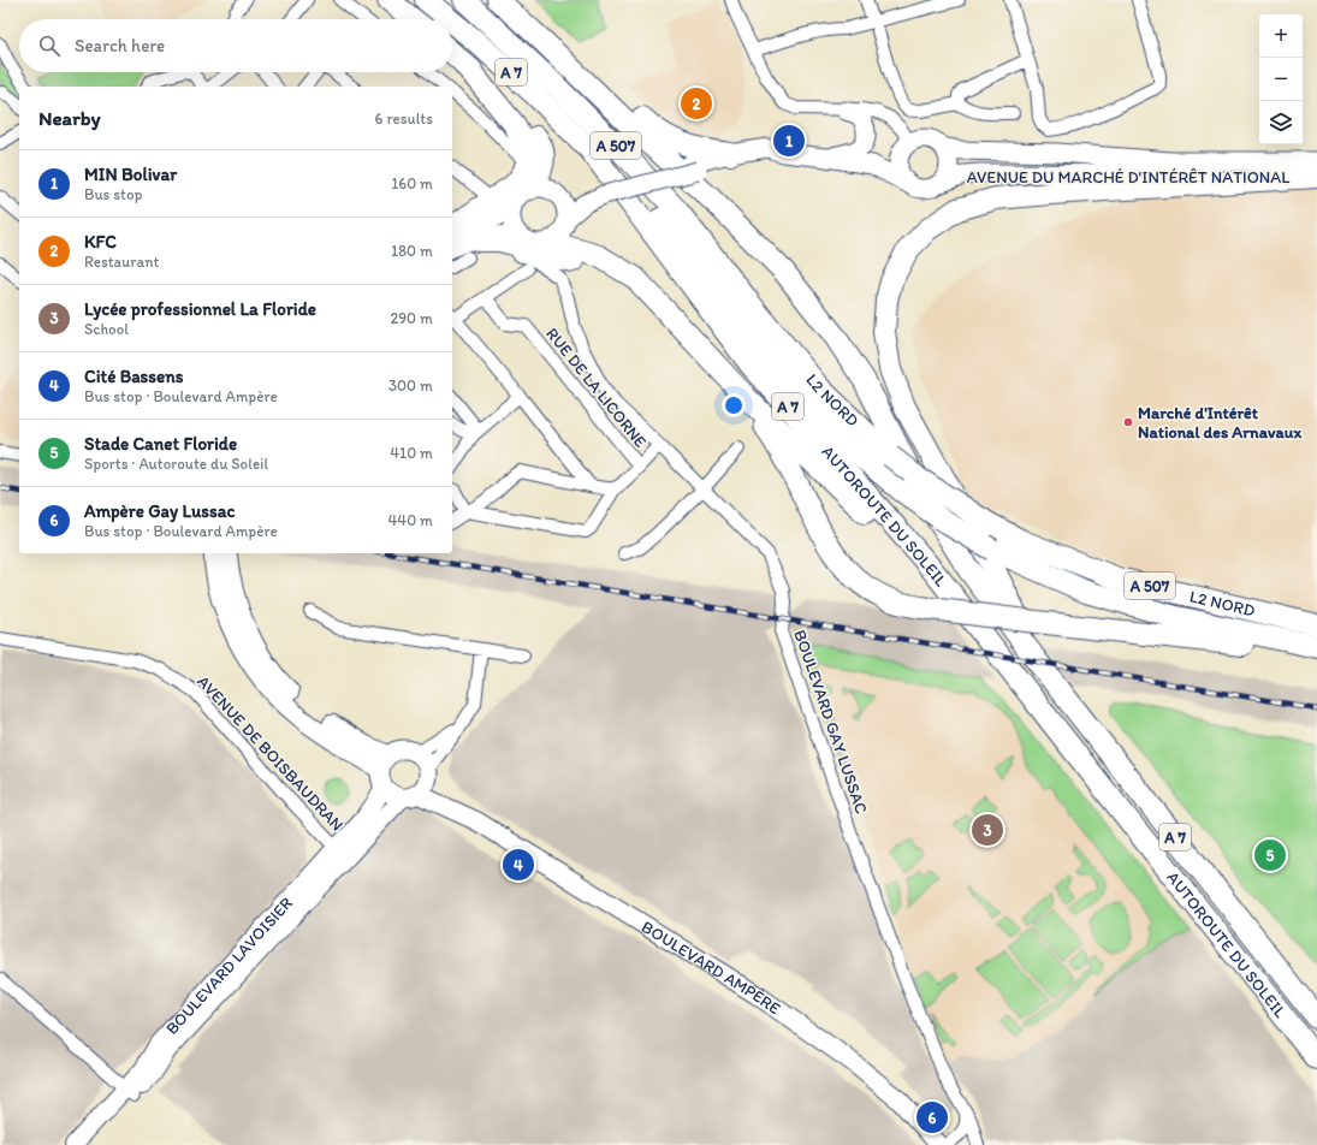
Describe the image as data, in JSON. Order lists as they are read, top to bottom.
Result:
{
  "streets": {
    "highway": [
      "A 7",
      "A 507",
      "L2 NORD",
      "AUTOROUTE DU SOLEIL"
    ],
    "main road": ["AVENUE DU MARCHÉ D'INTÉRÊT NATIONAL", "BOULEVARD AMPÈRE"],
    "street": [
      "RUE DE LA LICORNE",
      "BOULEVARD GAY LUSSAC",
      "AVENUE DE BOISBAUDRAN",
      "BOULEVARD LAVOISIER"
    ]
  },
  "crossings": [
    ["L2 NORD", "AUTOROUTE DU SOLEIL"],
    ["AVENUE DE BOISBAUDRAN", "BOULEVARD LAVOISIER"],
    ["BOULEVARD LAVOISIER", "BOULEVARD AMPÈRE"]
  ],
  "places": ["Marché d'Intérêt National des Arnavaux"],
  "page": {
    "map_buttons": ["+", "−"],
    "search": "Search here",
    "pins": [
      "2",
      "1",
      "3",
      "5",
      "4",
      "6"
    ],
    "heading": ["Nearby", "6 results"],
    "list": [
      {
        "mark": "1",
        "name": "MIN Bolivar",
        "note": "Bus stop",
        "value": "160 m"
      },
      {
        "mark": "2",
        "name": "KFC",
        "note": "Restaurant",
        "value": "180 m"
      },
      {
        "mark": "3",
        "name": "Lycée professionnel La Floride",
        "note": "School",
        "value": "290 m"
      },
      {
        "mark": "4",
        "name": "Cité Bassens",
        "note": "Bus stop · Boulevard Ampère",
        "value": "300 m"
      },
      {
        "mark": "5",
        "name": "Stade Canet Floride",
        "note": "Sports · Autoroute du Soleil",
        "value": "410 m"
      },
      {
        "mark": "6",
        "name": "Ampère Gay Lussac",
        "note": "Bus stop · Boulevard Ampère",
        "value": "440 m"
      }
    ]
  }
}
